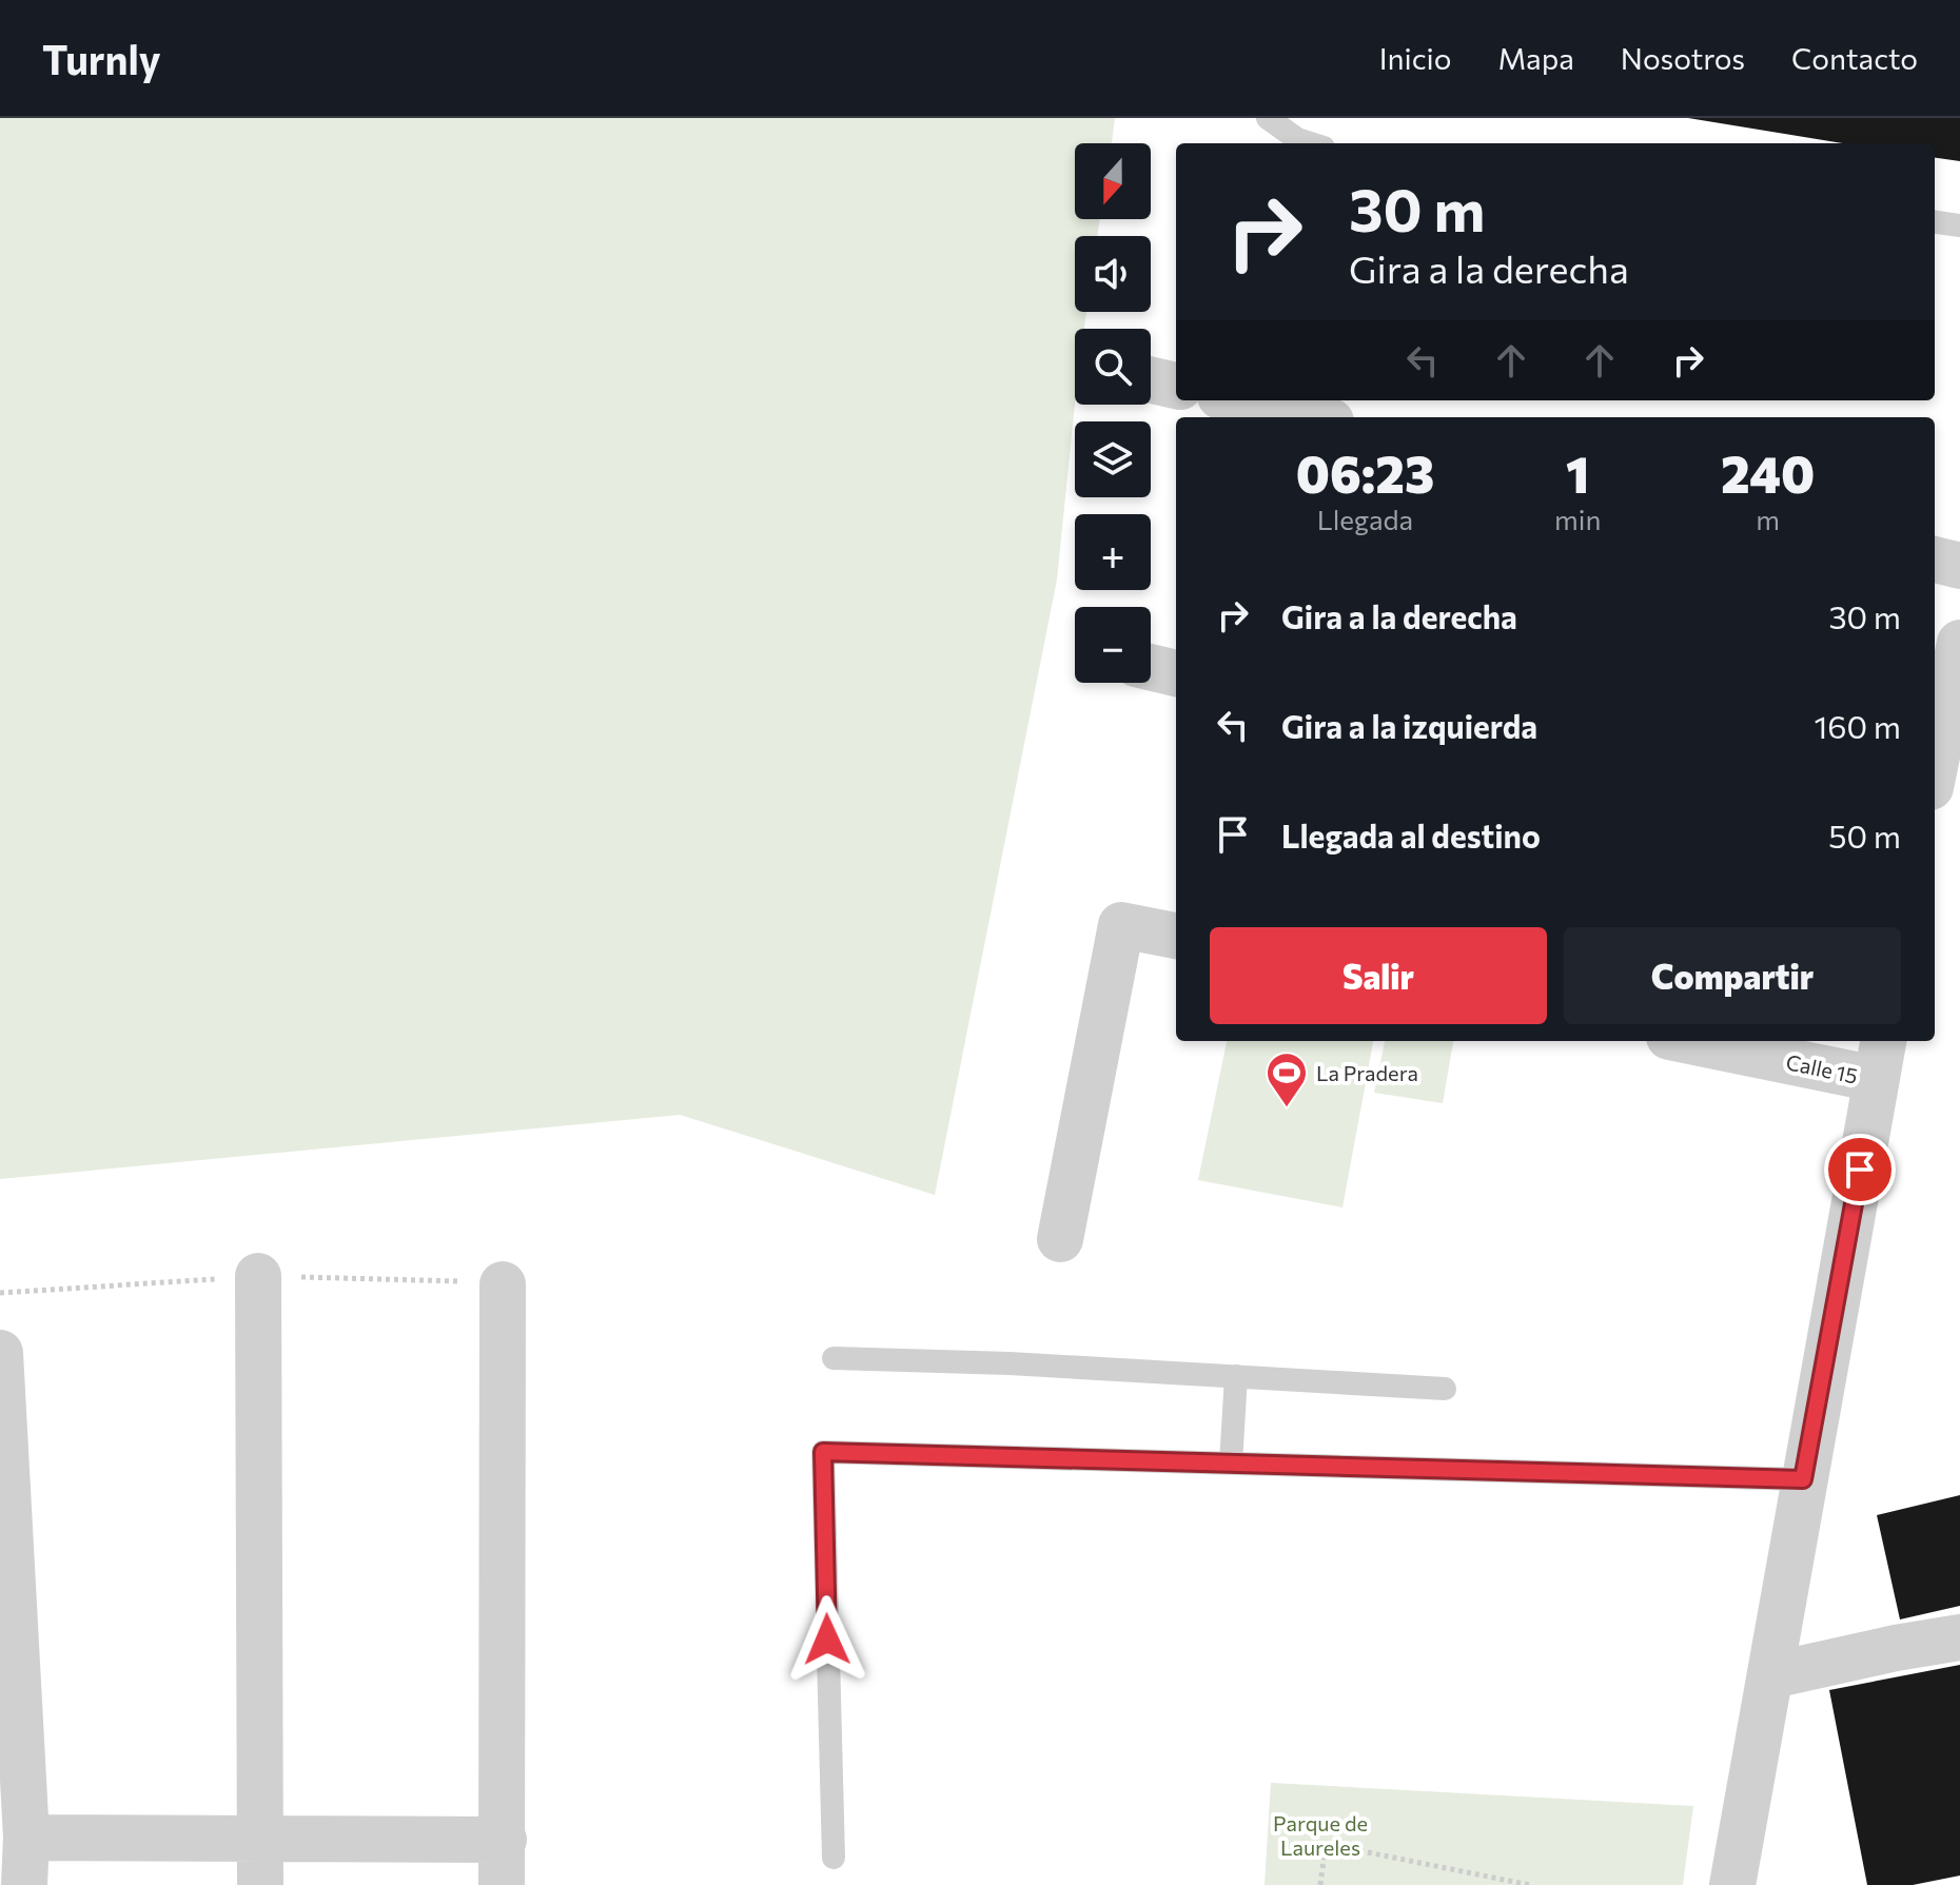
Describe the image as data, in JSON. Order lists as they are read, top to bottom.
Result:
{
  "streets": {
    "street": ["Calle 15"]
  },
  "parks": ["Parque de Laureles"],
  "places": {
    "sports": ["La Pradera"]
  },
  "north": "bottom",
  "page": {
    "header": "Turnly",
    "nav": [
      "Inicio",
      "Mapa",
      "Nosotros",
      "Contacto"
    ],
    "map_buttons": ["+", "−"],
    "turn": ["30 m", "Gira a la derecha"],
    "eta": [
      "06:23",
      "Llegada",
      "1",
      "min",
      "240",
      "m"
    ],
    "list": [
      {
        "name": "Gira a la derecha",
        "value": "30 m"
      },
      {
        "name": "Gira a la izquierda",
        "value": "160 m"
      },
      {
        "name": "Llegada al destino",
        "value": "50 m"
      }
    ],
    "buttons": ["Salir", "Compartir"]
  }
}
